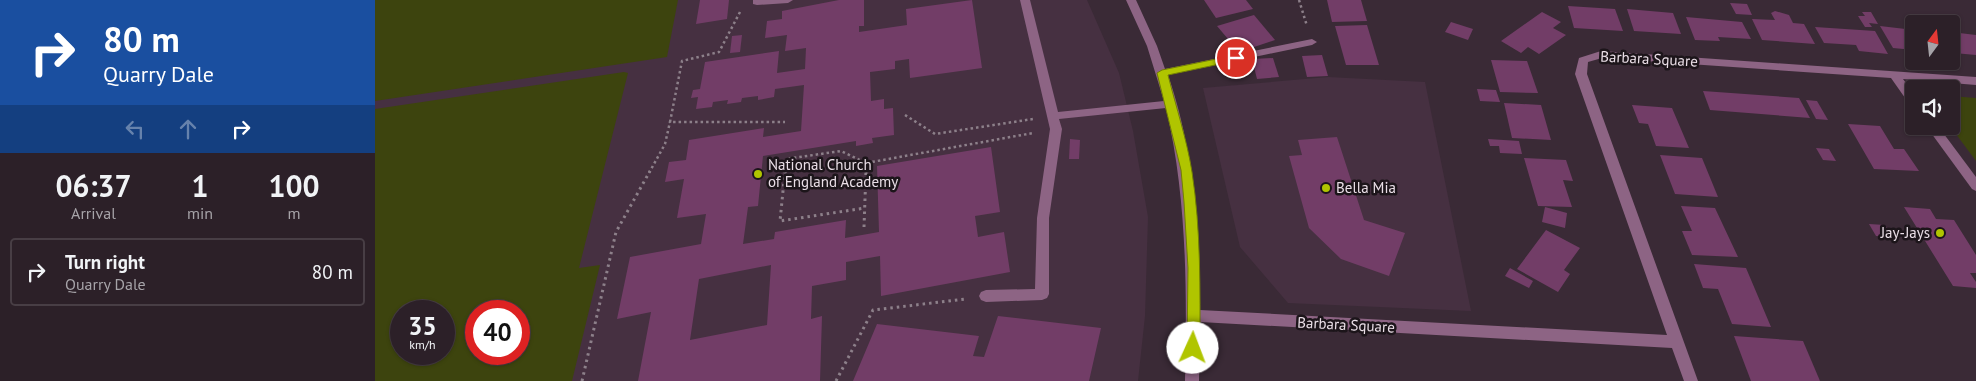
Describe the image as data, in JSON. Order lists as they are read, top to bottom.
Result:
{
  "streets": {
    "street": ["Barbara Square"]
  },
  "places": ["National Church of England Academy", "Bella Mia", "Jay-Jays"],
  "north": "top",
  "page": {
    "turn": ["80 m", "Quarry Dale"],
    "eta": [
      "06:37",
      "Arrival",
      "1",
      "min",
      "100",
      "m"
    ],
    "list": [
      {
        "name": "Turn right",
        "note": "Quarry Dale",
        "value": "80 m"
      }
    ],
    "speed": "35 km/h",
    "limit": "40"
  }
}
